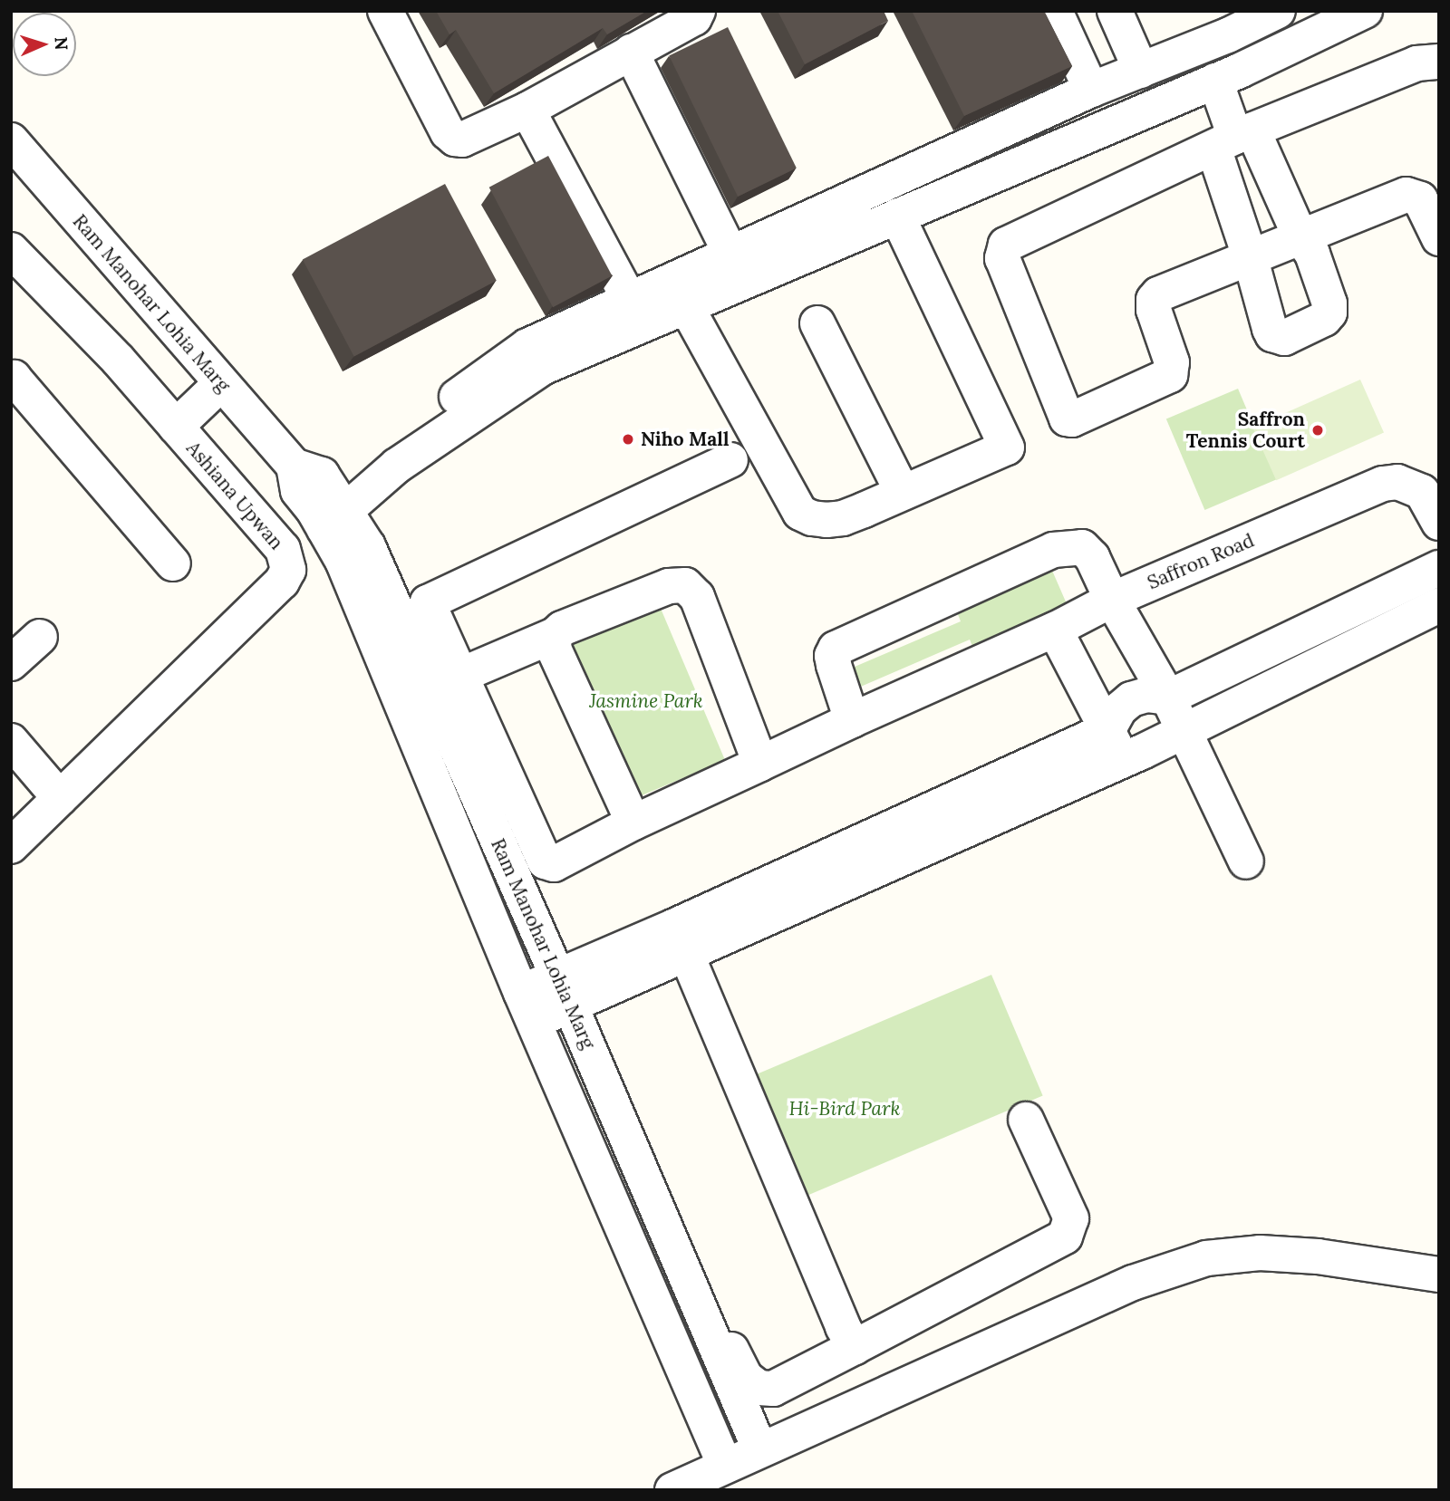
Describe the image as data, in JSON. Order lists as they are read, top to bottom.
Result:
{
  "streets": {
    "street": ["Ram Manohar Lohia Marg", "Ashiana Upwan", "Saffron Road"]
  },
  "parks": ["Jasmine Park", "Hi-Bird Park"],
  "places": ["Saffron Tennis Court", "Niho Mall"],
  "north": "right"
}
